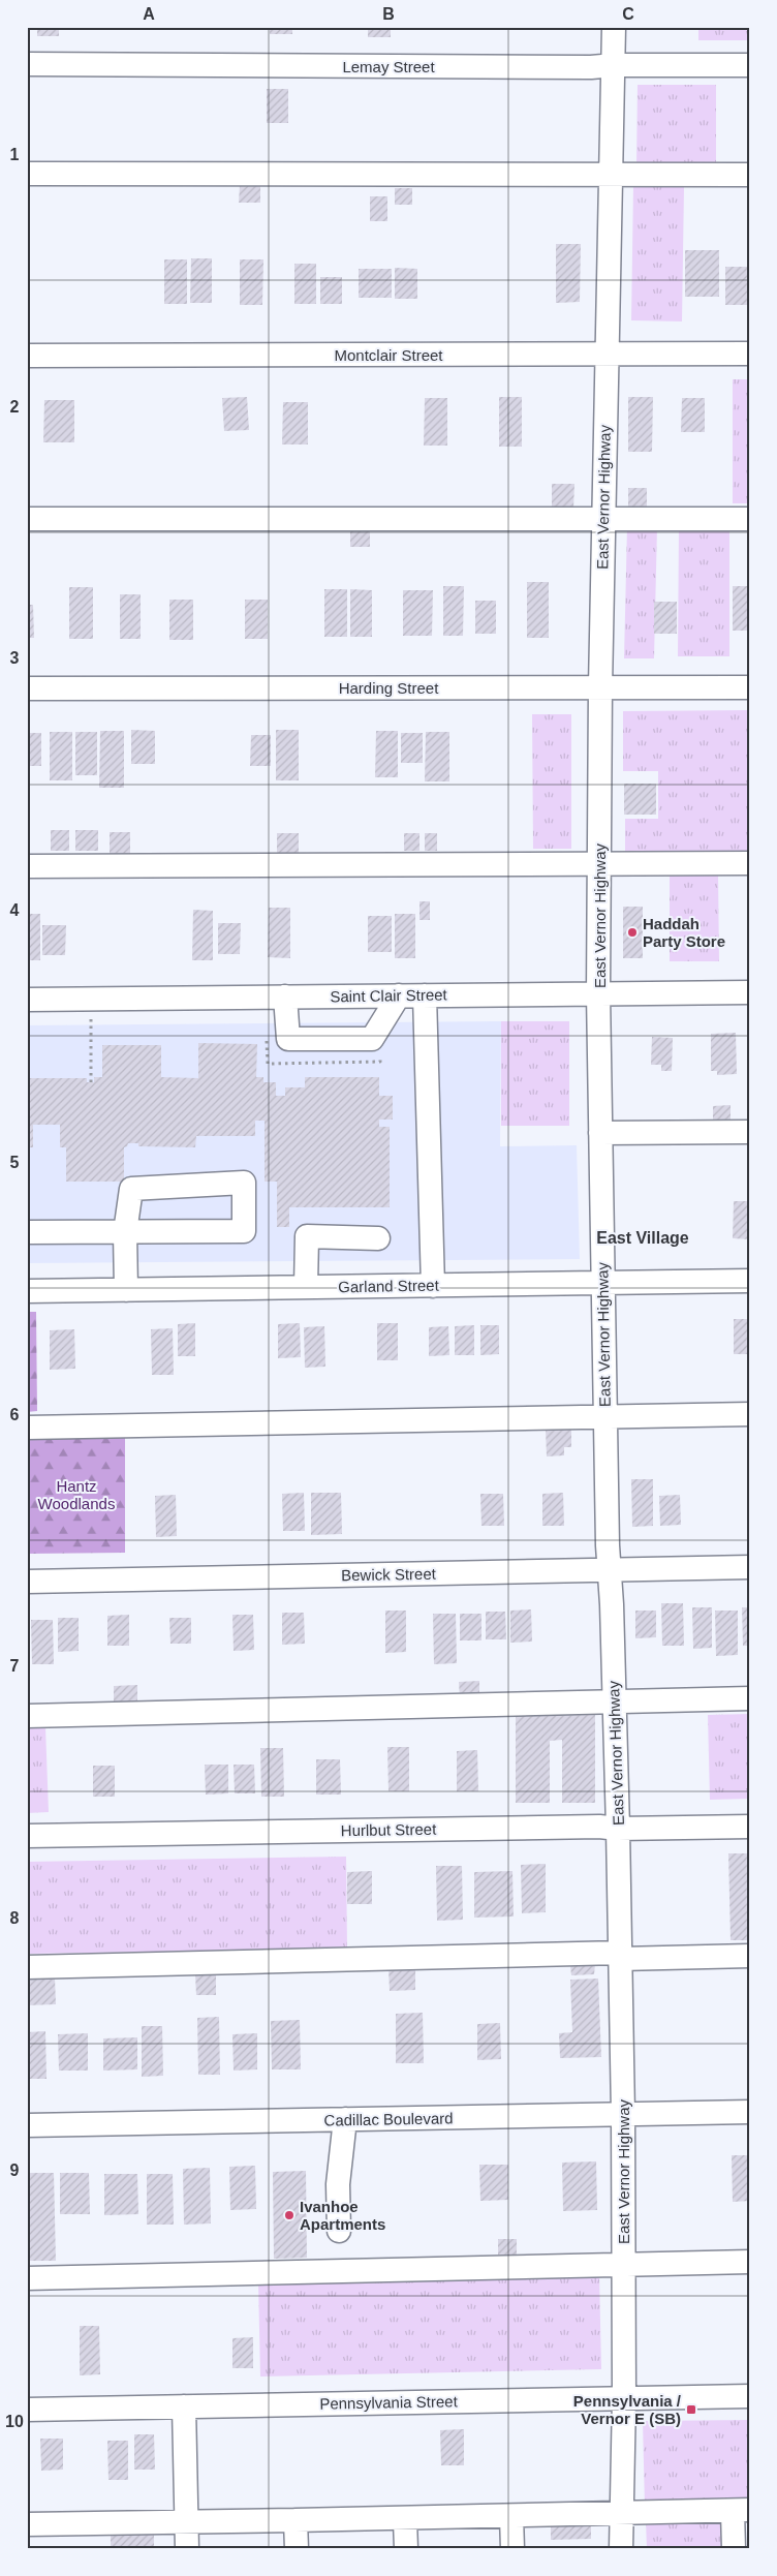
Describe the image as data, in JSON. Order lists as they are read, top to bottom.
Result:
{
  "streets": {
    "street": [
      "Lemay Street",
      "Montclair Street",
      "East Vernor Highway",
      "Harding Street",
      "Saint Clair Street",
      "Garland Street",
      "Bewick Street",
      "Hurlbut Street",
      "Cadillac Boulevard",
      "Pennsylvania Street"
    ]
  },
  "crossings": [
    ["Lemay Street", "East Vernor Highway"],
    ["Montclair Street", "East Vernor Highway"],
    ["East Vernor Highway", "Harding Street"],
    ["East Vernor Highway", "Saint Clair Street"],
    ["East Vernor Highway", "Garland Street"],
    ["East Vernor Highway", "Bewick Street"],
    ["East Vernor Highway", "Hurlbut Street"],
    ["East Vernor Highway", "Cadillac Boulevard"],
    ["East Vernor Highway", "Pennsylvania Street"]
  ],
  "districts": ["East Village"],
  "parks": ["Hantz Woodlands"],
  "places": {
    "other": ["Haddah Party Store", "Ivanhoe Apartments"],
    "transit": ["Pennsylvania / Vernor E (SB)"]
  },
  "grid": {
    "columns": ["A", "B", "C"],
    "rows": [
      "1",
      "2",
      "3",
      "4",
      "5",
      "6",
      "7",
      "8",
      "9",
      "10"
    ]
  }
}
